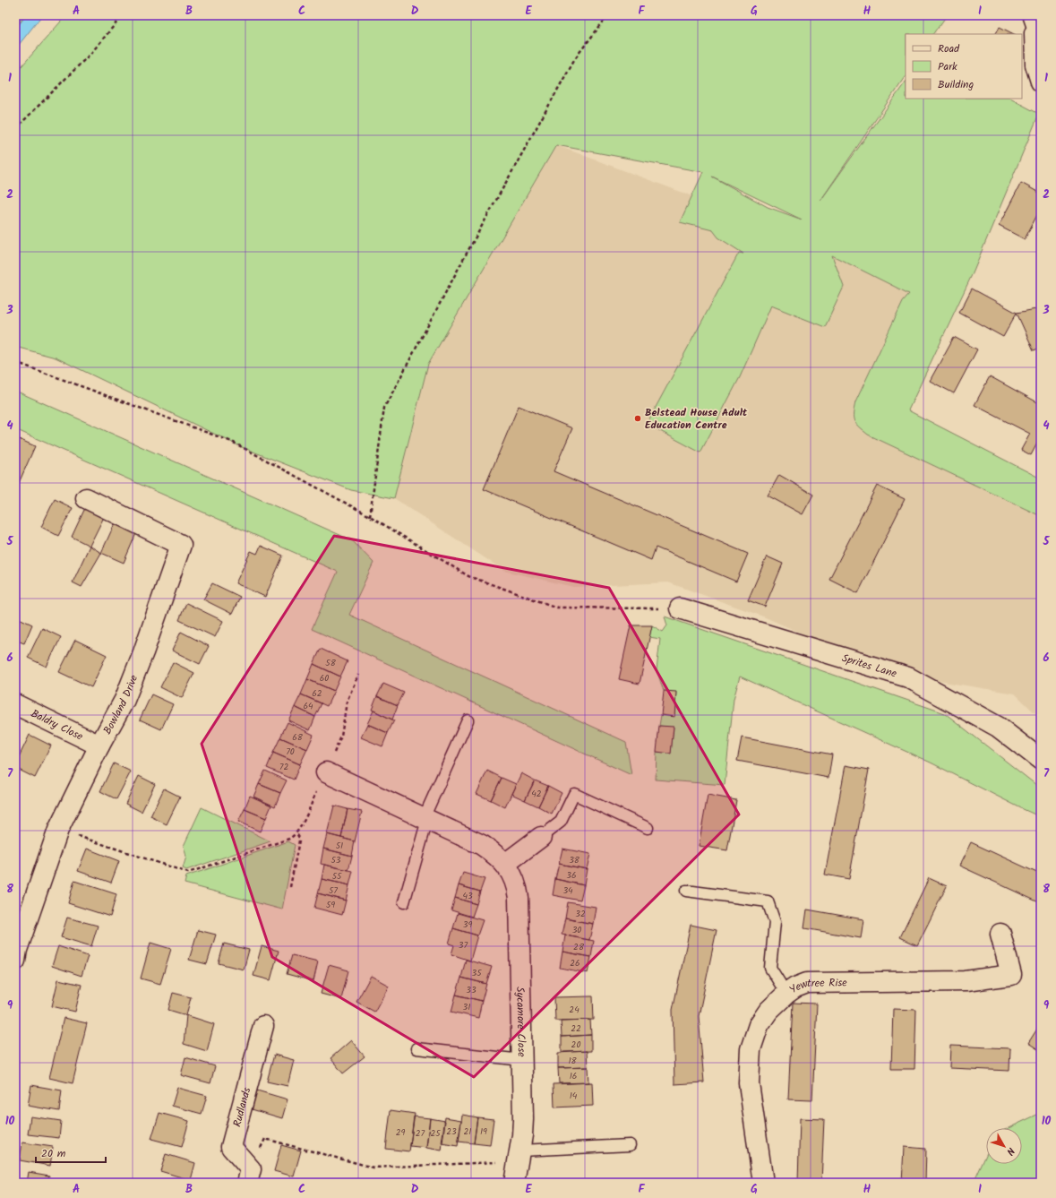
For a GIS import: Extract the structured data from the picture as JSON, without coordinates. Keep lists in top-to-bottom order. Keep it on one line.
{"streets":{"street":["Sprites Lane","Bowland Drive","Baldry Close","Yewtree Rise","Sycamore Close","Rudlands"]},"crossings":[["Bowland Drive","Baldry Close"]],"places":["Belstead House Adult Education Centre"],"house_numbers":["58","60","62","64","68","70","72","42","51","53","38","36","55","57","34","43","59","32","39","30","37","28","26","35","33","31","24","22","20","18","16","14","23","21","19","29","27","25"],"legend":["Road","Park","Building"],"scale_bar":"20 m","north":"bottom right","grid":{"columns":["A","B","C","D","E","F","G","H","I"],"rows":["1","2","3","4","5","6","7","8","9","10"]}}
